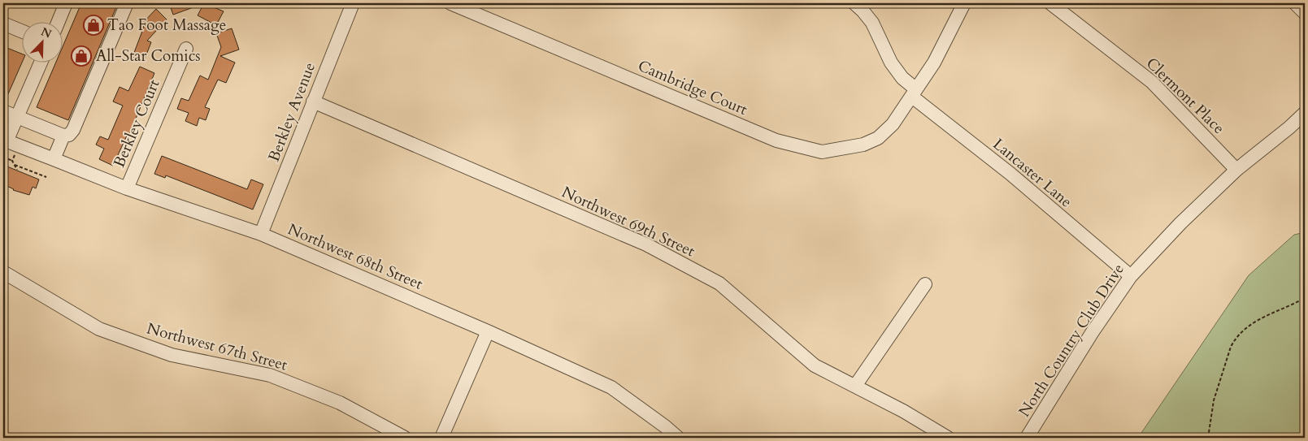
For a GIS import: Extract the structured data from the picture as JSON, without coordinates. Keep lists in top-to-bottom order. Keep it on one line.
{"streets":{"street":["Cambridge Court","Clermont Place","Berkley Avenue","Berkley Court","Lancaster Lane","Northwest 69th Street","Northwest 68th Street","North Country Club Drive","Northwest 67th Street"]},"crossings":[["Cambridge Court","Lancaster Lane"],["Clermont Place","North Country Club Drive"],["Berkley Avenue","Northwest 69th Street"],["Berkley Avenue","Northwest 68th Street"],["Berkley Court","Northwest 68th Street"],["Lancaster Lane","North Country Club Drive"]],"places":{"shop":["Tao Foot Massage","All-Star Comics"]},"north":"top right"}
